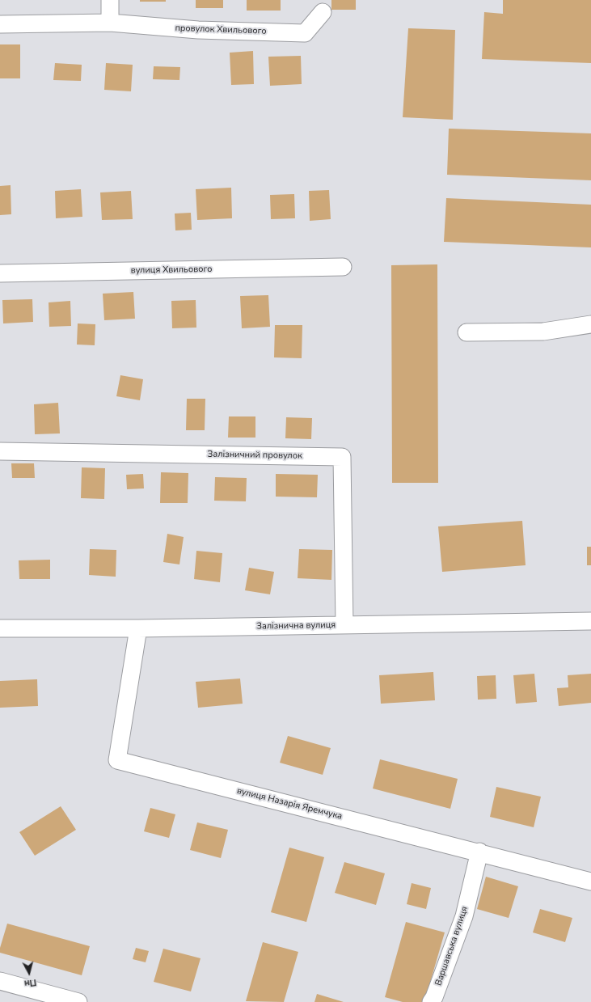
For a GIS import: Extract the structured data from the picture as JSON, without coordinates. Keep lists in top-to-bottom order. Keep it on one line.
{"streets":{"street":["провулок Хвильового","вулиця Хвильового","Залізничний провулок","Залізнична вулиця","вулиця Назарія Яремчука","Варшавська вулиця"]},"crossings":[["Залізничний провулок","Залізнична вулиця"],["Залізнична вулиця","вулиця Назарія Яремчука"],["вулиця Назарія Яремчука","Варшавська вулиця"]],"north":"bottom"}
